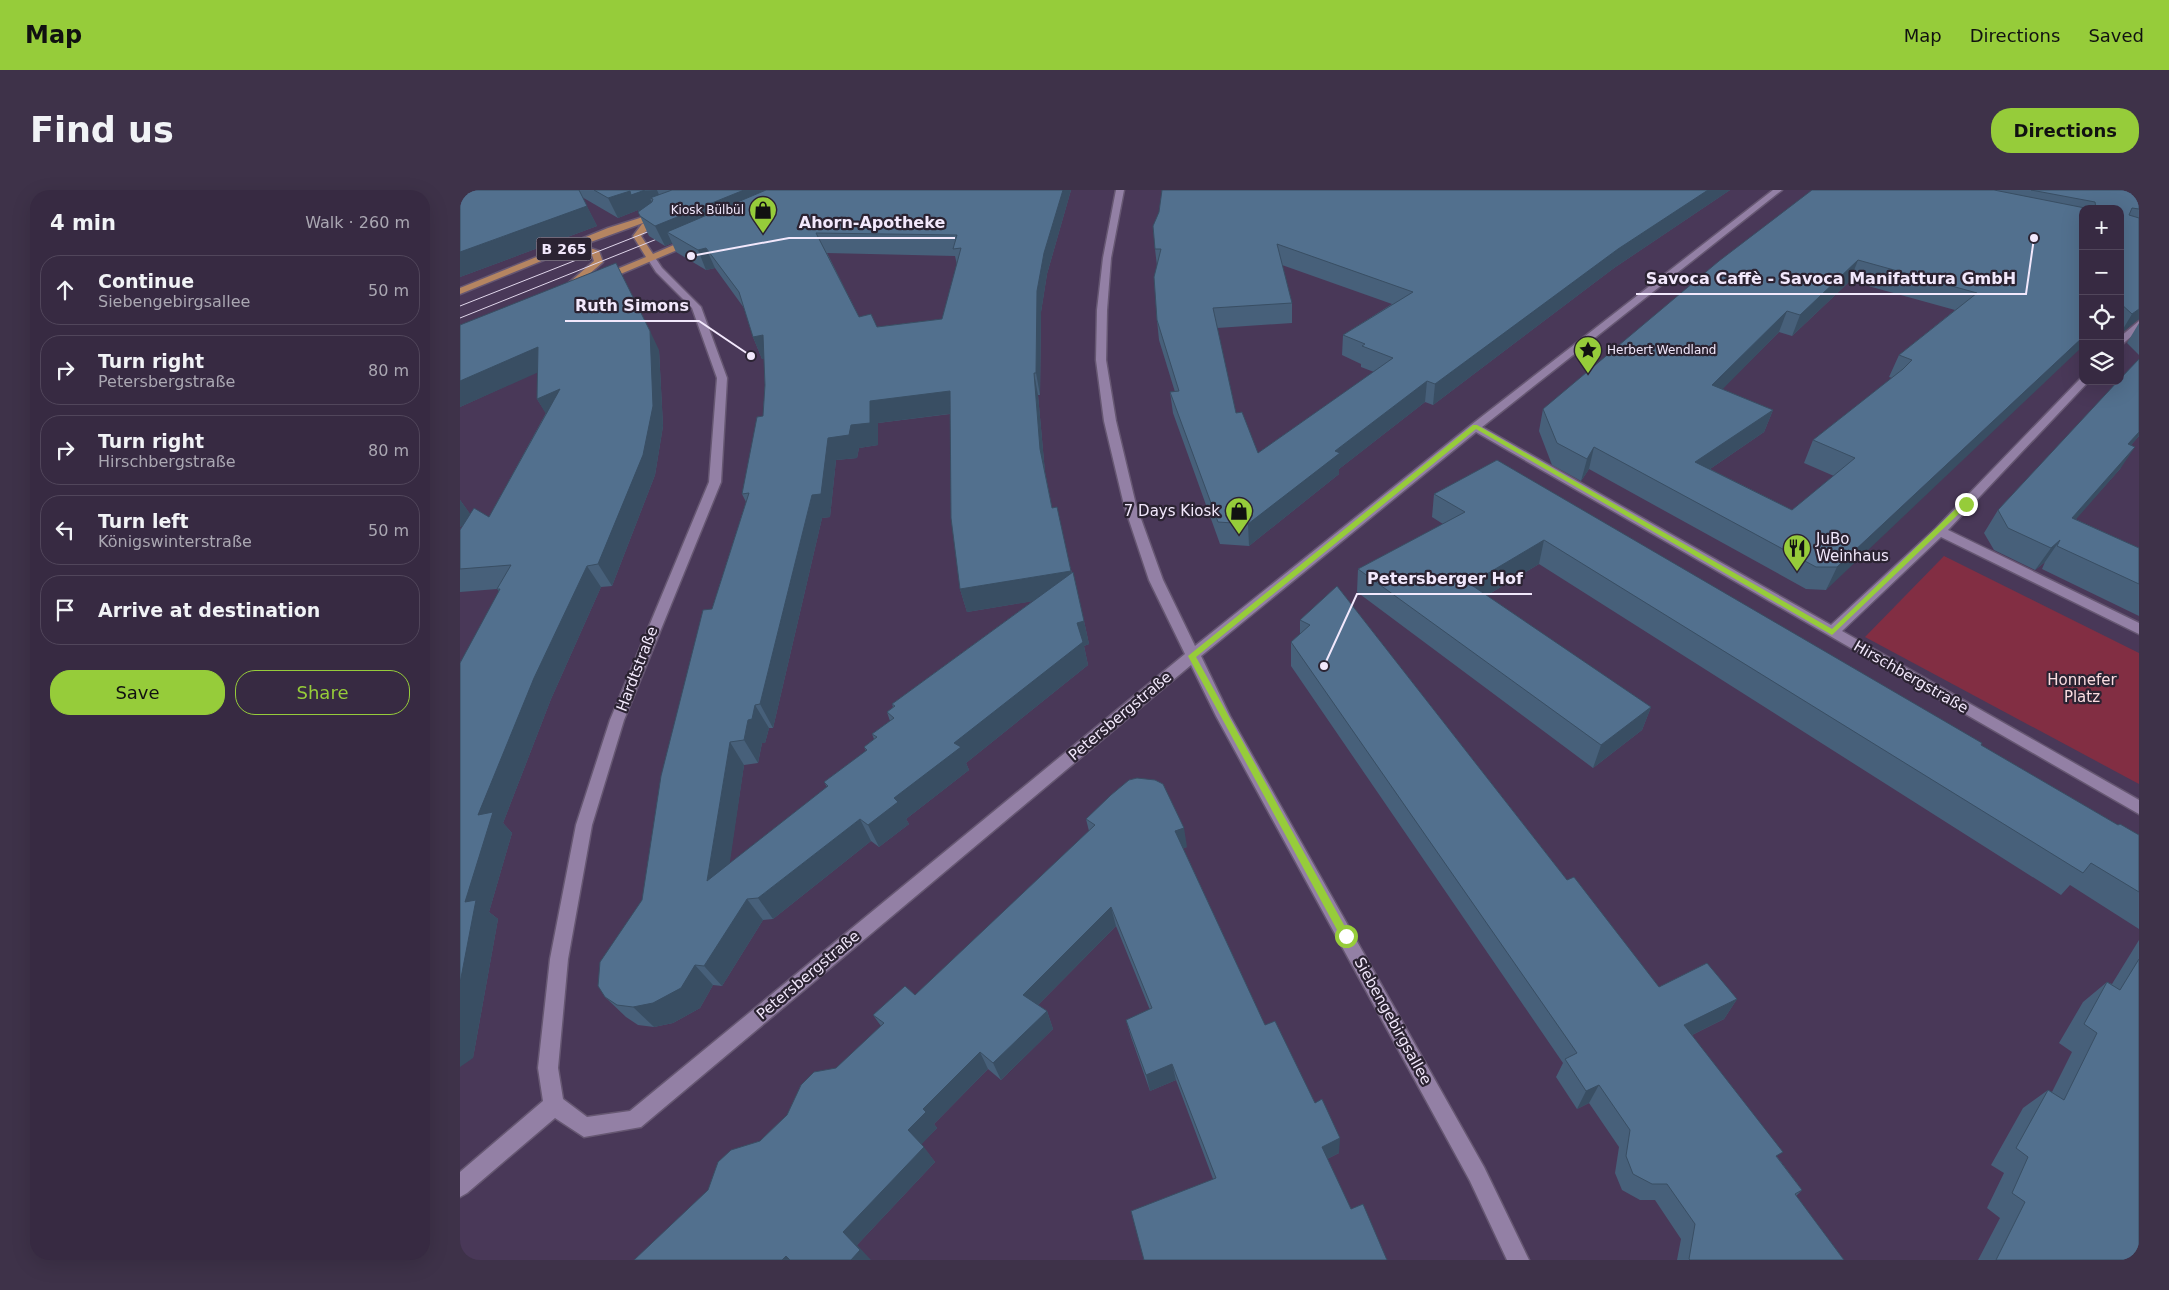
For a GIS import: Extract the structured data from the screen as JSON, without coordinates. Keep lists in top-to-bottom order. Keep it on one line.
{"streets":{"main road":["B 265"],"street":["Hardtstraße","Hirschbergstraße","Petersbergstraße","Siebengebirgsallee"]},"crossings":[["B 265","Hardtstraße"],["Hardtstraße","Petersbergstraße"],["Hirschbergstraße","Petersbergstraße"],["Petersbergstraße","Siebengebirgsallee"]],"parks":["Honnefer Platz"],"places":{"shop":["Kiosk Bülbül","7 Days Kiosk"],"other":["Savoca Caffè - Savoca Manifattura GmbH","Ahorn-Apotheke","Ruth Simons","Petersberger Hof"],"place":["Herbert Wendland"],"restaurant":["JuBo Weinhaus"]},"page":{"header":"Map","nav":["Map","Directions","Saved"],"buttons":["Directions",["Save","Share"]],"title":"Find us","heading":["4 min","Walk · 260 m"],"map_buttons":["+","−"],"list":[["Continue","Siebengebirgsallee","50 m"],["Turn right","Petersbergstraße","80 m"],["Turn right","Hirschbergstraße","80 m"],["Turn left","Königswinterstraße","50 m"],"Arrive at destination"]}}
